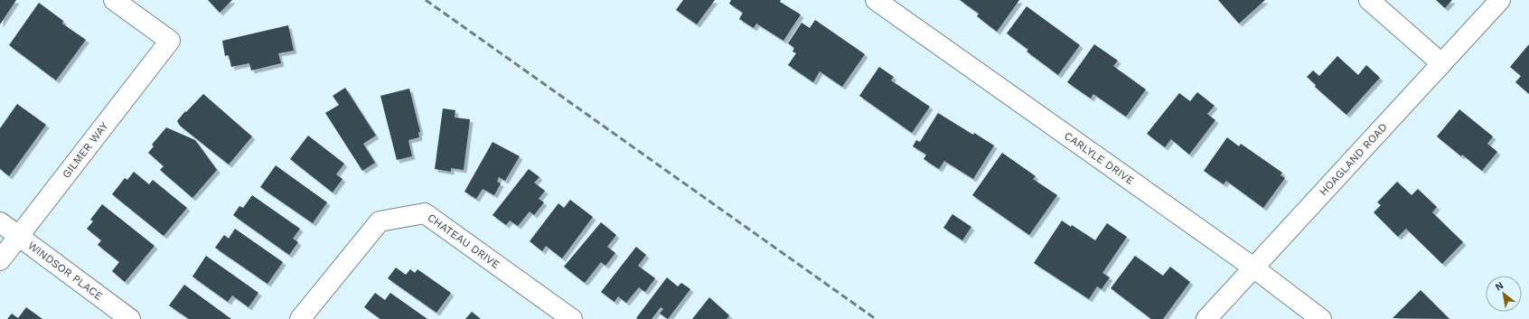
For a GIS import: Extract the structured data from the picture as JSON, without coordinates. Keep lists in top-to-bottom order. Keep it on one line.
{"streets":{"street":["GILMER WAY","CARLYLE DRIVE","HOAGLAND ROAD","CHATEAU DRIVE","WINDSOR PLACE"]},"crossings":[["GILMER WAY","WINDSOR PLACE"],["CARLYLE DRIVE","HOAGLAND ROAD"]],"north":"top left"}
